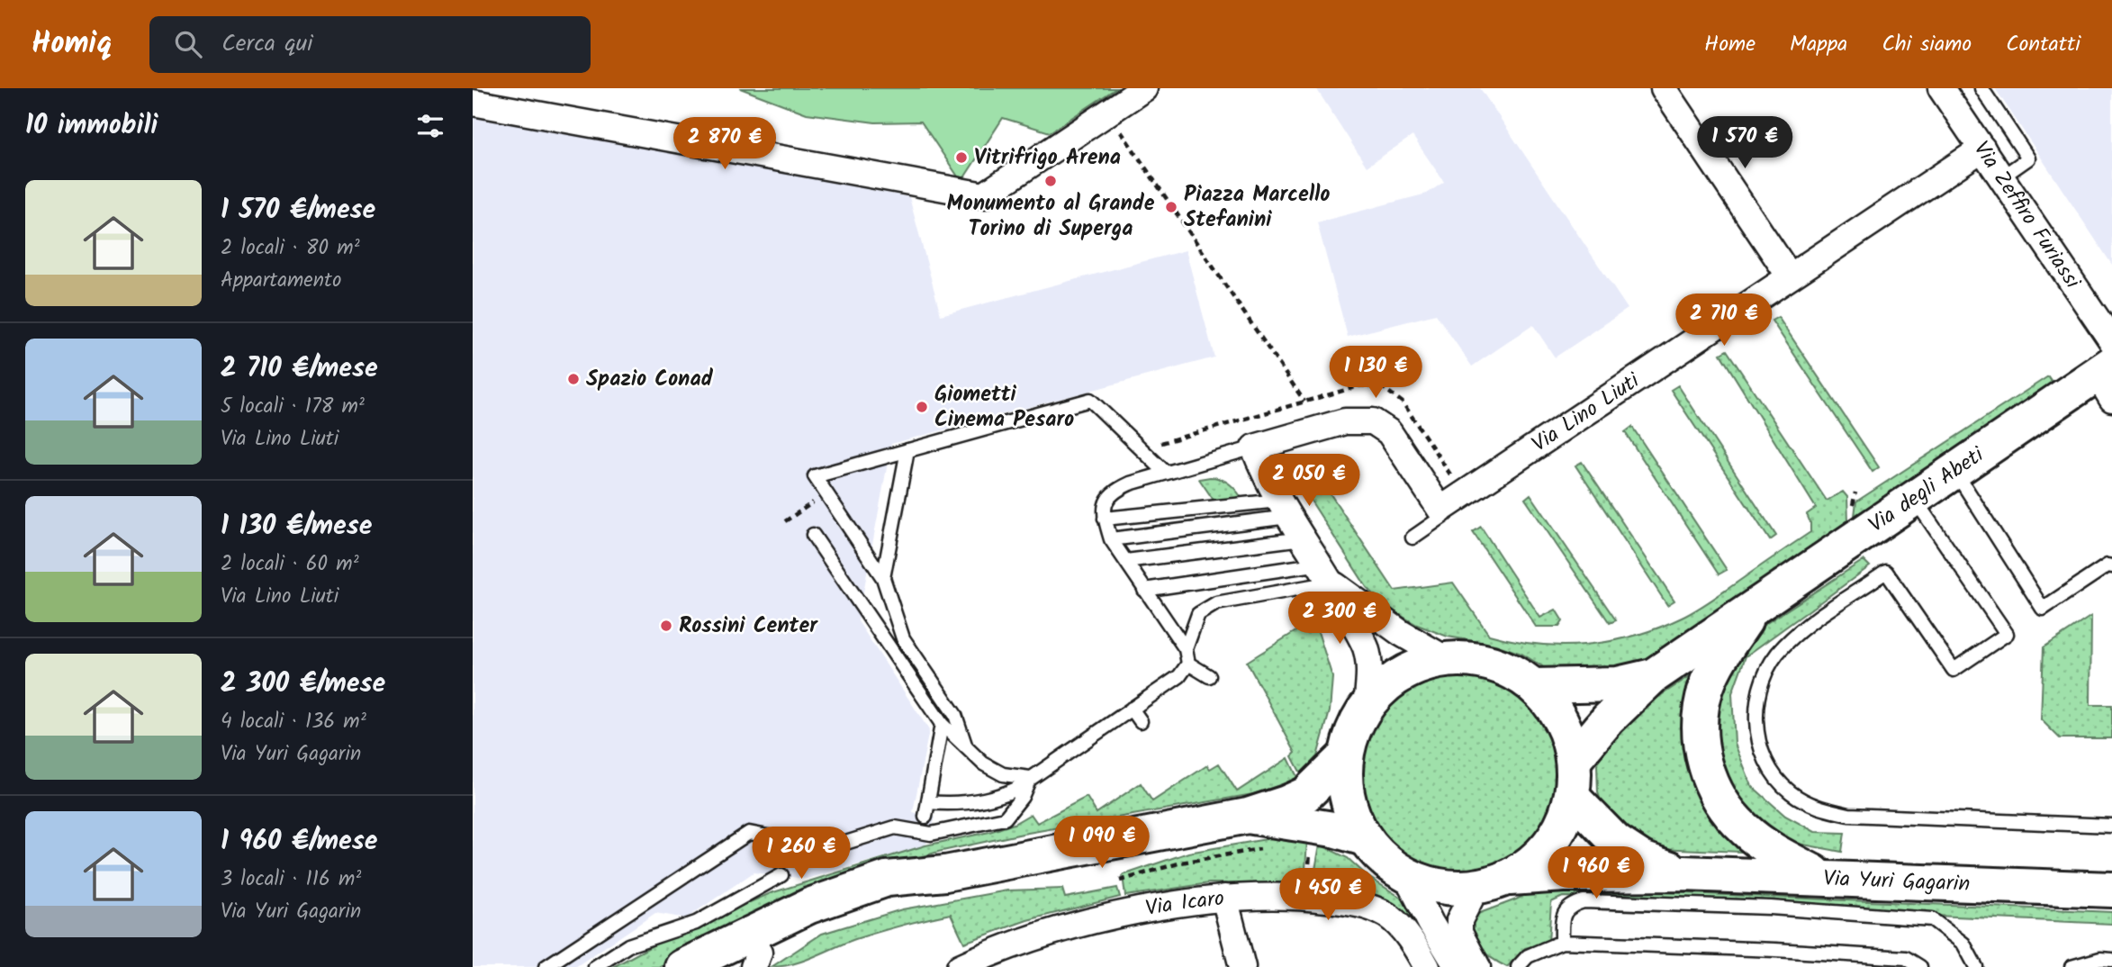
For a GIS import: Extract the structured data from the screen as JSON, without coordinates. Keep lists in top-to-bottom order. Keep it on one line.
{"streets":{"main road":["Via degli Abeti","Via Yuri Gagarin"],"street":["Via Zeffiro Furiassi","Via Lino Liuti","Via Icaro"]},"crossings":[["Via Zeffiro Furiassi","Via Lino Liuti"],["Via degli Abeti","Via Yuri Gagarin"]],"places":["Vitrifrigo Arena","Monumento al Grande Torino di Superga","Piazza Marcello Stefanini","Spazio Conad","Giometti Cinema Pesaro","Rossini Center"],"page":{"header":"Homiq","search":"Cerca qui","nav":["Home","Mappa","Chi siamo","Contatti"],"heading":"10 immobili","price":["1 570 €","2 870 €","2 710 €","1 130 €","2 050 €","2 300 €","1 090 €","1 260 €","1 960 €","1 450 €"],"list":[{"name":"1 570 €/mese","note":"2 locali · 80 m² · Appartamento"},{"name":"2 710 €/mese","note":"5 locali · 178 m² · Via Lino Liuti"},{"name":"1 130 €/mese","note":"2 locali · 60 m² · Via Lino Liuti"},{"name":"2 300 €/mese","note":"4 locali · 136 m² · Via Yuri Gagarin"},{"name":"1 960 €/mese","note":"3 locali · 116 m² · Via Yuri Gagarin"}]}}
